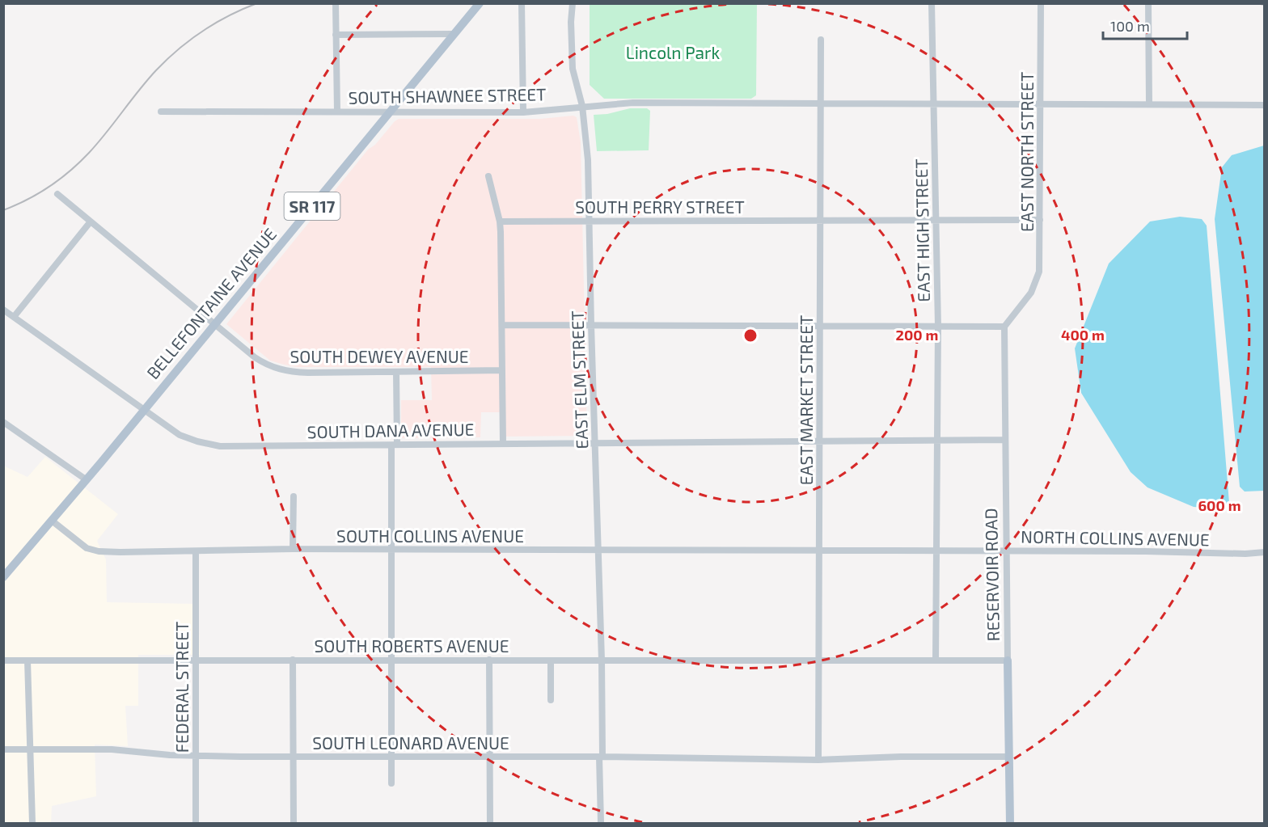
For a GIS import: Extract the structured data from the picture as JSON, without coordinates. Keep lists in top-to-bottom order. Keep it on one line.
{"streets":{"main road":["SR 117","BELLEFONTAINE AVENUE","RESERVOIR ROAD"],"street":["SOUTH SHAWNEE STREET","EAST NORTH STREET","SOUTH PERRY STREET","EAST HIGH STREET","SOUTH DEWEY AVENUE","EAST ELM STREET","EAST MARKET STREET","SOUTH DANA AVENUE","SOUTH COLLINS AVENUE","NORTH COLLINS AVENUE","SOUTH ROBERTS AVENUE","FEDERAL STREET","SOUTH LEONARD AVENUE"]},"crossings":[["SOUTH SHAWNEE STREET","EAST NORTH STREET"],["SOUTH SHAWNEE STREET","EAST HIGH STREET"],["SOUTH SHAWNEE STREET","BELLEFONTAINE AVENUE"],["SOUTH SHAWNEE STREET","EAST ELM STREET"],["SOUTH SHAWNEE STREET","EAST MARKET STREET"],["EAST NORTH STREET","SOUTH PERRY STREET"],["EAST NORTH STREET","RESERVOIR ROAD"],["SOUTH PERRY STREET","EAST HIGH STREET"],["SOUTH PERRY STREET","EAST ELM STREET"],["SOUTH PERRY STREET","EAST MARKET STREET"],["EAST HIGH STREET","SOUTH DANA AVENUE"],["EAST HIGH STREET","NORTH COLLINS AVENUE"],["EAST HIGH STREET","SOUTH ROBERTS AVENUE"],["BELLEFONTAINE AVENUE","SOUTH DEWEY AVENUE"],["BELLEFONTAINE AVENUE","SOUTH DANA AVENUE"],["BELLEFONTAINE AVENUE","SOUTH COLLINS AVENUE"],["EAST ELM STREET","SOUTH DANA AVENUE"],["EAST ELM STREET","SOUTH COLLINS AVENUE"],["EAST ELM STREET","SOUTH ROBERTS AVENUE"],["EAST ELM STREET","SOUTH LEONARD AVENUE"],["EAST MARKET STREET","SOUTH DANA AVENUE"],["EAST MARKET STREET","SOUTH COLLINS AVENUE"],["EAST MARKET STREET","NORTH COLLINS AVENUE"],["EAST MARKET STREET","SOUTH ROBERTS AVENUE"],["EAST MARKET STREET","SOUTH LEONARD AVENUE"],["SOUTH DANA AVENUE","RESERVOIR ROAD"],["SOUTH COLLINS AVENUE","NORTH COLLINS AVENUE"],["SOUTH COLLINS AVENUE","FEDERAL STREET"],["NORTH COLLINS AVENUE","RESERVOIR ROAD"],["RESERVOIR ROAD","SOUTH ROBERTS AVENUE"],["RESERVOIR ROAD","SOUTH LEONARD AVENUE"],["SOUTH ROBERTS AVENUE","FEDERAL STREET"],["FEDERAL STREET","SOUTH LEONARD AVENUE"]],"parks":["Lincoln Park"],"scale_bar":"100 m","rings":["200 m","400 m","600 m"]}
